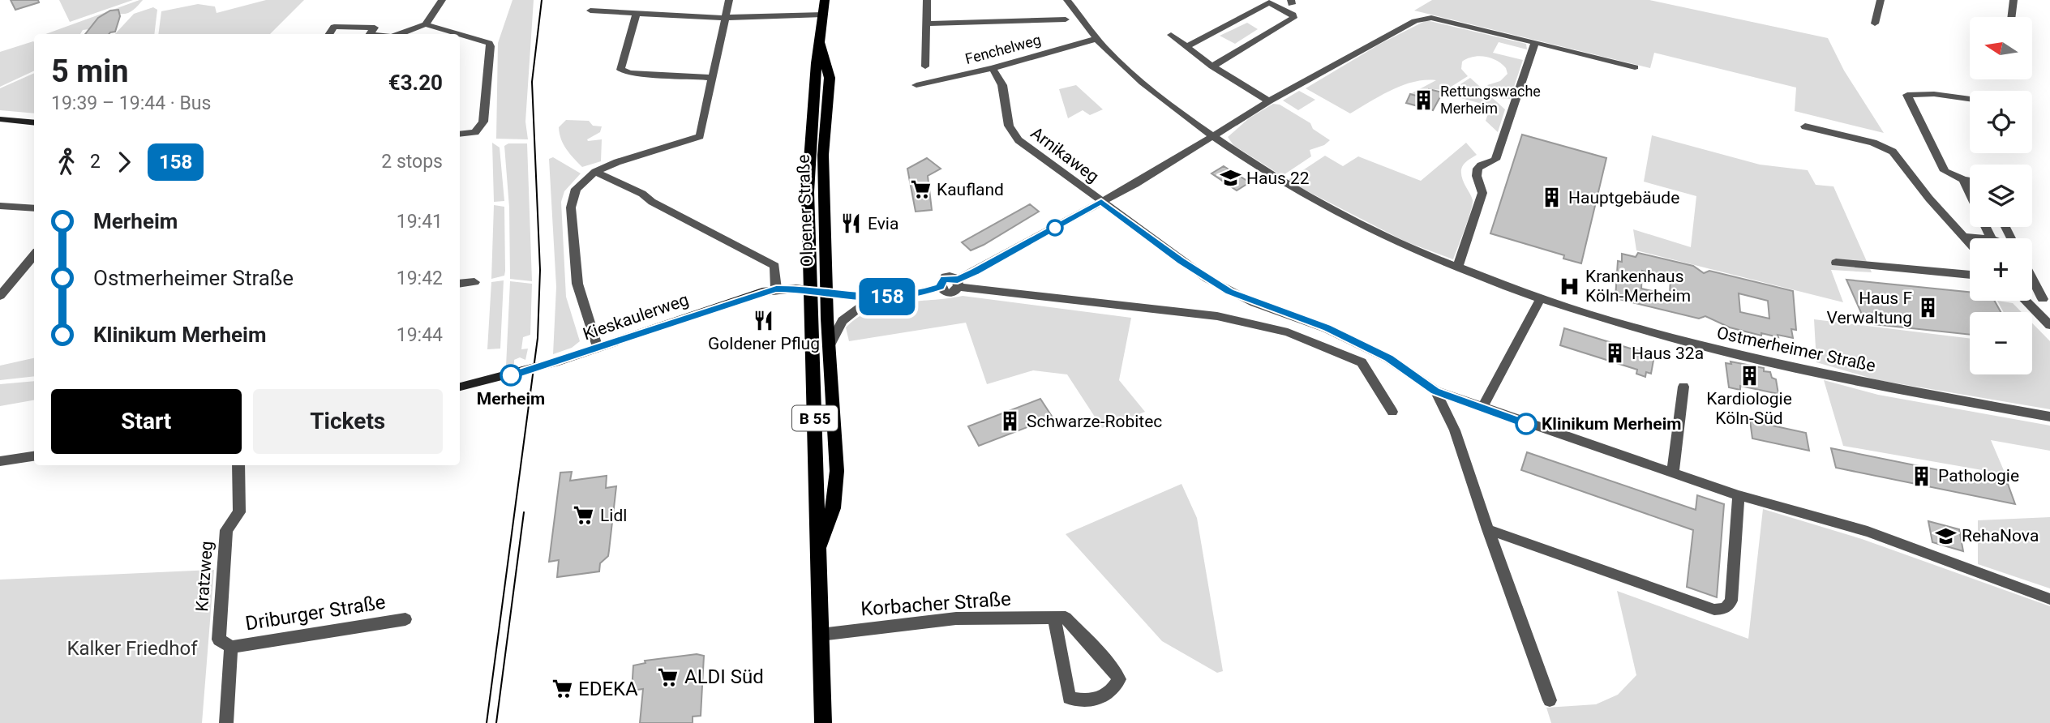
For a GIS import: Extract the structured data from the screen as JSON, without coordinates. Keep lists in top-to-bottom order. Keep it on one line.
{"streets":{"main road":["Olpener Straße","B 55"],"street":["Fenchelweg","Arnikaweg","Kieskaulerweg","Ostmerheimer Straße","Kratzweg","Korbacher Straße","Driburger Straße"]},"crossings":[["Fenchelweg","Arnikaweg"],["Fenchelweg","Ostmerheimer Straße"],["Olpener Straße","Kieskaulerweg"],["Olpener Straße","Korbacher Straße"],["Kratzweg","Driburger Straße"]],"parks":["Kalker Friedhof"],"places":{"building":["Rettungswache Merheim","Hauptgebäude","Haus F Verwaltung","Haus 32a","Kardiologie Köln-Süd","Schwarze-Robitec","Pathologie"],"school or university":["Haus 22","RehaNova"],"supermarket":["Kaufland","Lidl","ALDI Süd","EDEKA"],"restaurant":["Evia","Goldener Pflug"],"hospital":["Krankenhaus Köln-Merheim"],"other":["Merheim","Klinikum Merheim"]},"lines":["bus line 158"],"north":"left","page":{"on_map":"158","map_buttons":["+","−"],"heading":["5 min","19:39 – 19:44 · Bus","€3.20"],"legs":["2","158","2 stops"],"list":[{"name":"Merheim","value":"19:41"},{"name":"Ostmerheimer Straße","value":"19:42"},{"name":"Klinikum Merheim","value":"19:44"}],"buttons":["Start","Tickets"]}}
